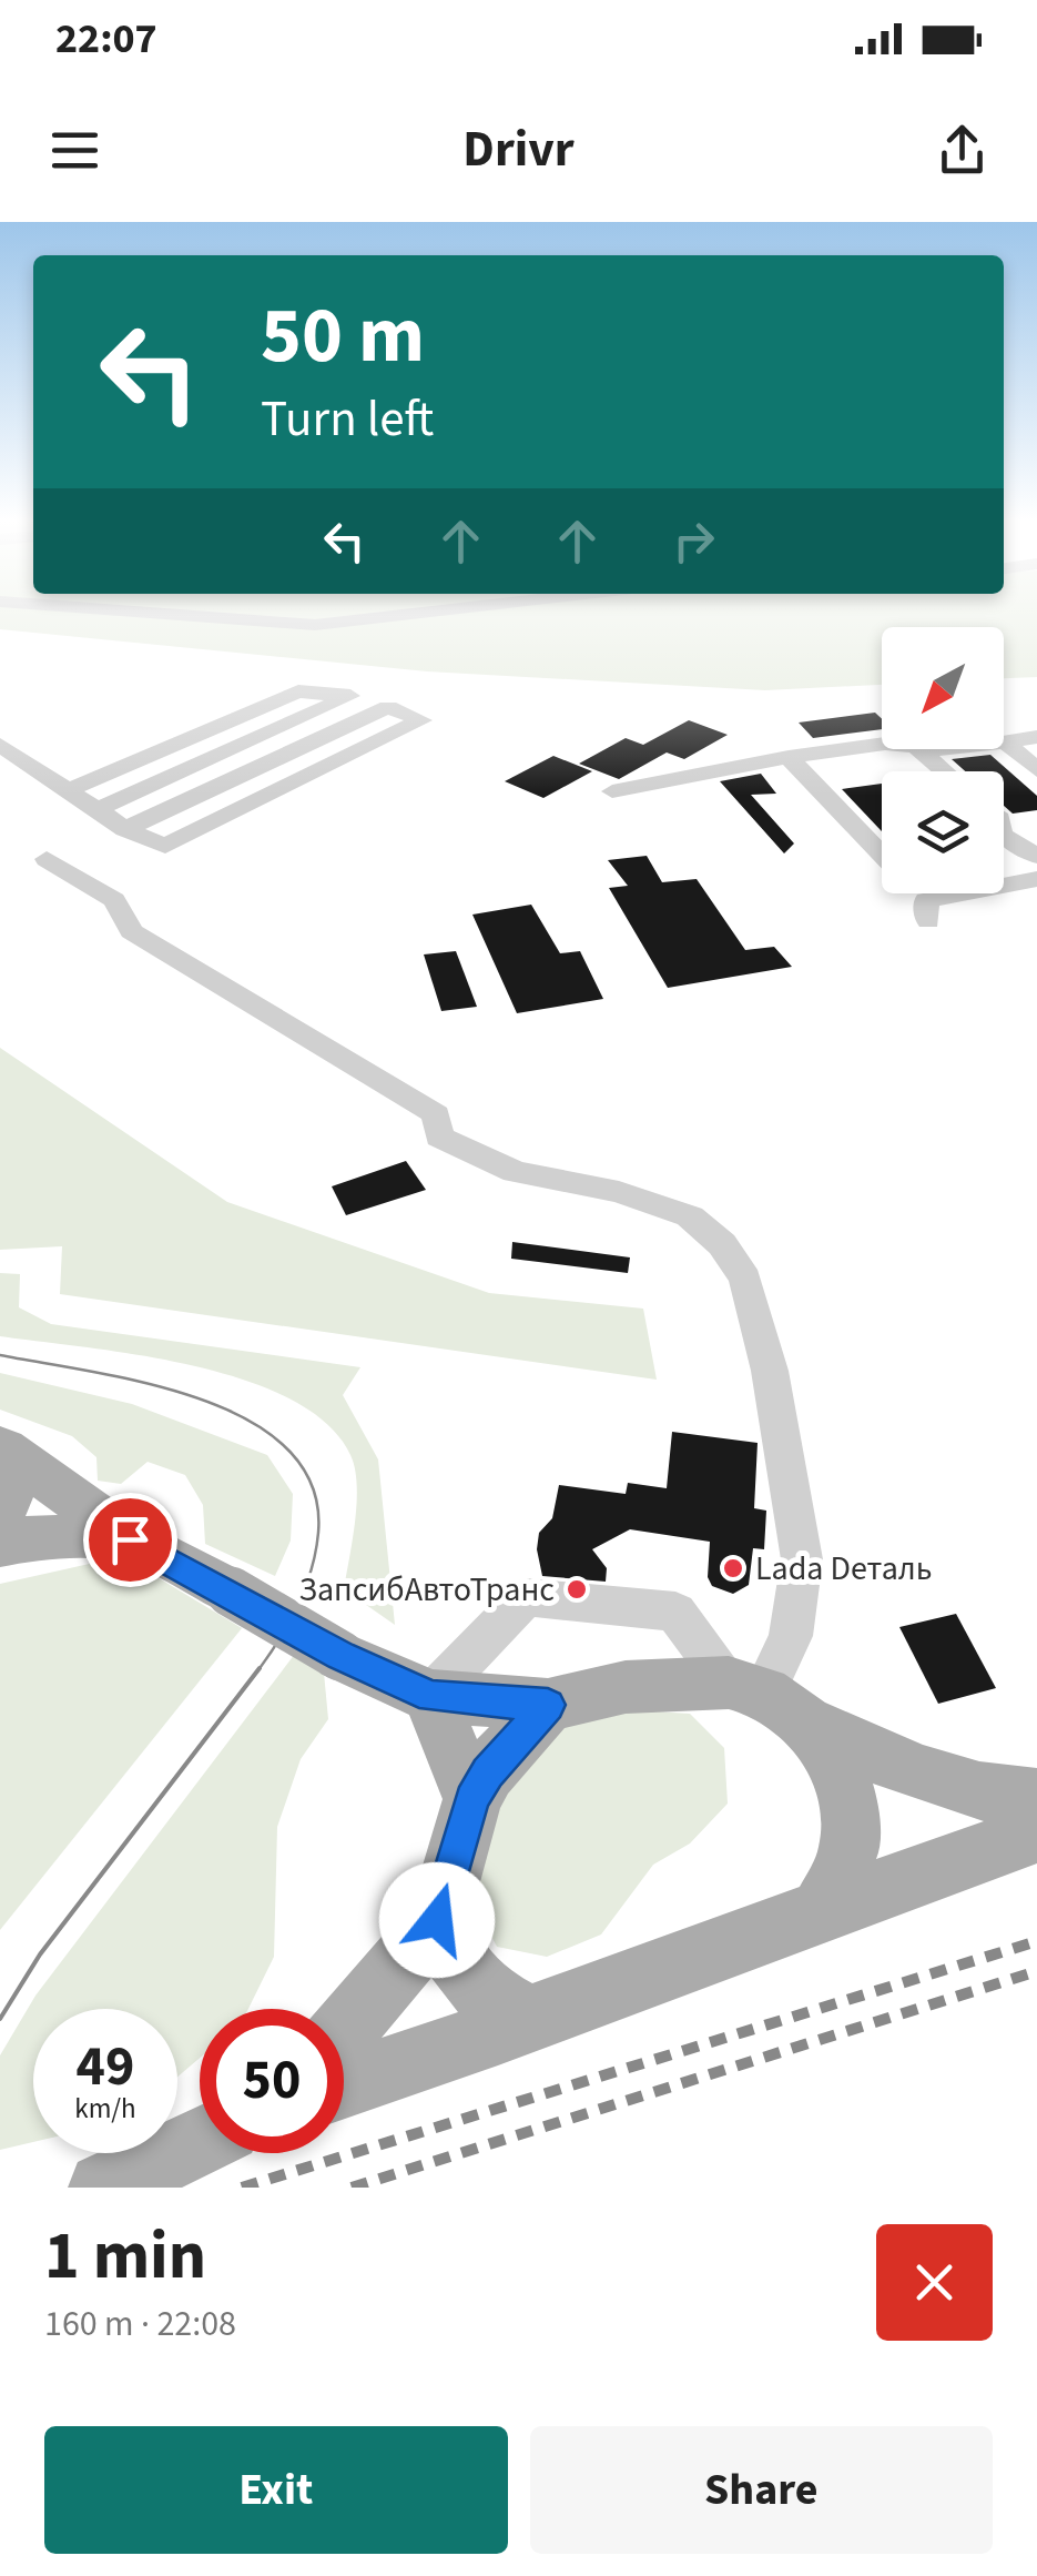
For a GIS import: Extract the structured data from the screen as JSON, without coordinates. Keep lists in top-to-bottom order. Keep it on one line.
{"places":["Lada Dеталь","ЗапсибАвтоТранс"],"north":"bottom left","page":{"status":"22:07","header":"Drivr","turn":["50 m","Turn left"],"speed":"49 km/h","limit":"50","heading":["1 min","160 m · 22:08"],"buttons":["Exit","Share"]}}
